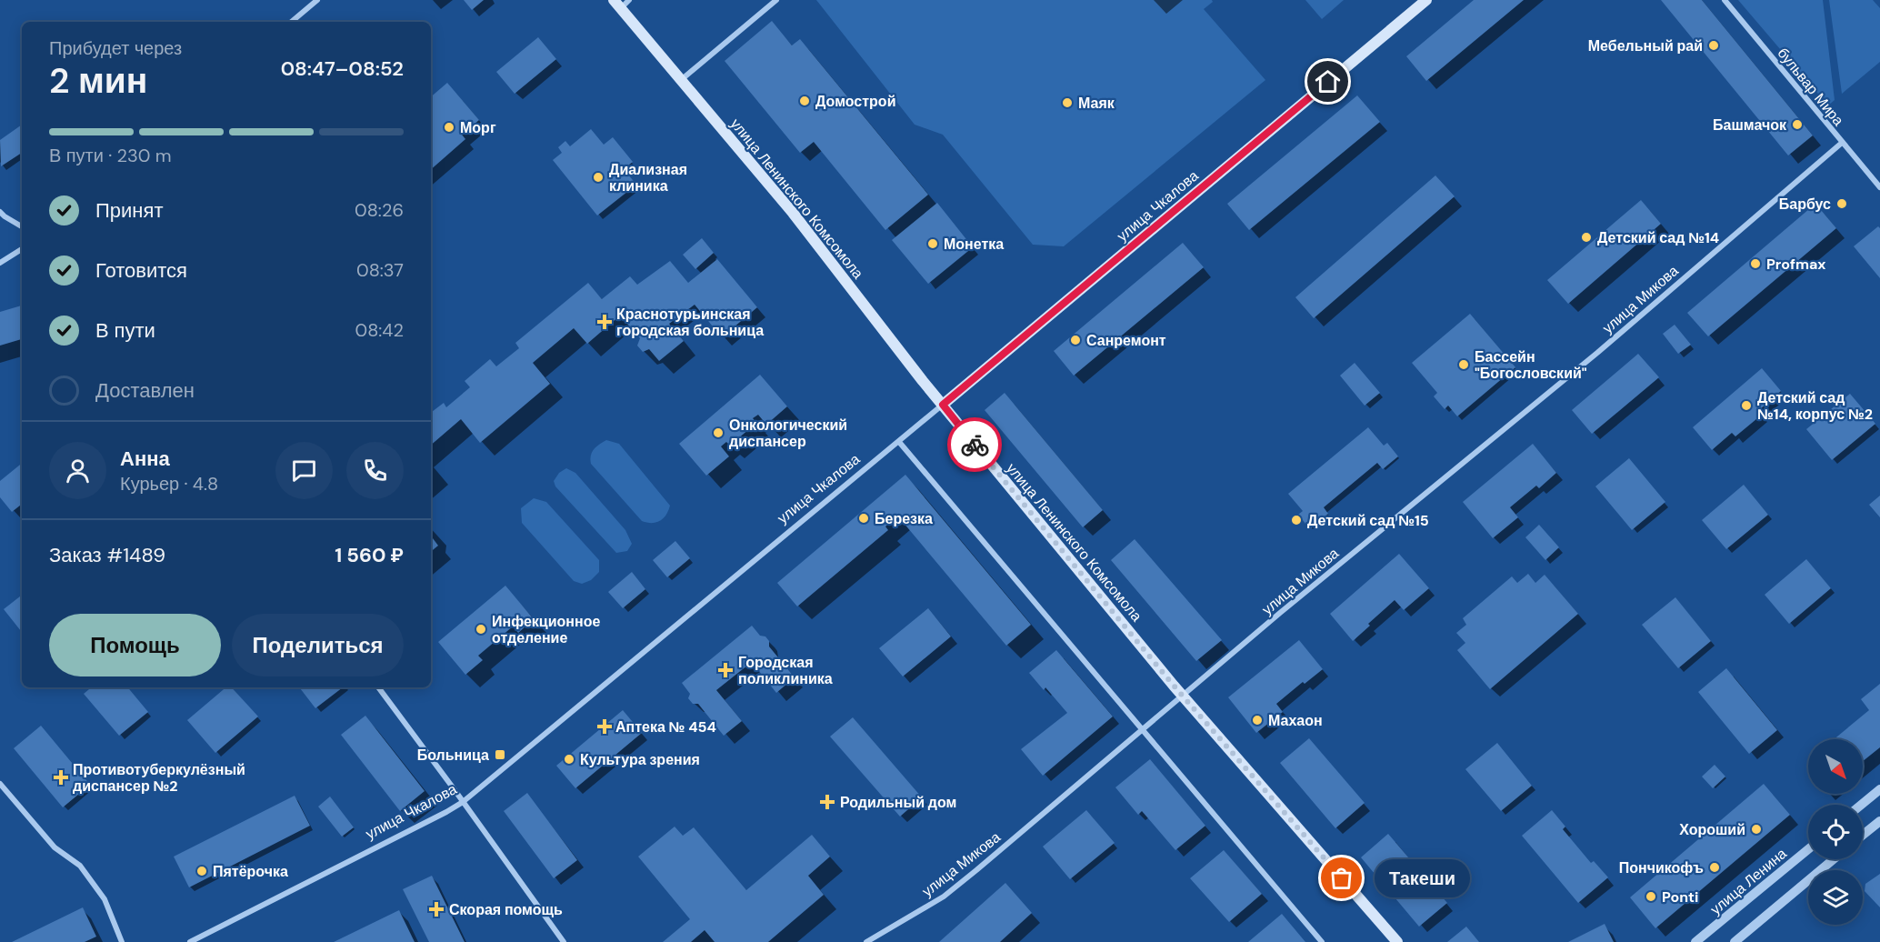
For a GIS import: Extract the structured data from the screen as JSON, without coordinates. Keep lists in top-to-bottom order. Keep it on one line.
{"streets":{"main road":["улица Ленинского Комсомола","улица Чкалова"],"street":["бульвар Мира","улица Микова","улица Ленина"]},"crossings":[["бульвар Мира","улица Микова"],["улица Ленинского Комсомола","улица Чкалова"],["улица Ленинского Комсомола","улица Микова"]],"places":{"other":["Мебельный рай","Домострой","Маяк","Башмачок","Морг","Диализная клиника","Барбус","Детский сад №14","Монетка","Profmax","Санремонт","Бассейн \"Богословский\"","Детский сад №14, корпус №2","Онкологический диспансер","Березка","Детский сад №15","Инфекционное отделение","Махаон","Культура зрения","Хороший","Пончикофъ","Пятёрочка","Такеши","Ponti"],"health":["Краснотурьинская городская больница","Городская поликлиника","Аптека № 454","Противотуберкулёзный диспансер №2","Родильный дом","Скорая помощь"],"transit":["Больница"]},"north":"bottom right","page":{"heading":["2 мин","Прибудет через","08:47–08:52"],"panel":["Анна","Курьер · 4.8","Заказ #1489","1 560 ₽"],"bar":"В пути · 230 m","list":[["Принят","08:26"],["Готовится","08:37"],["В пути","08:42"],"Доставлен"],"buttons":["Помощь","Поделиться"],"bubble":"Такеши"}}
